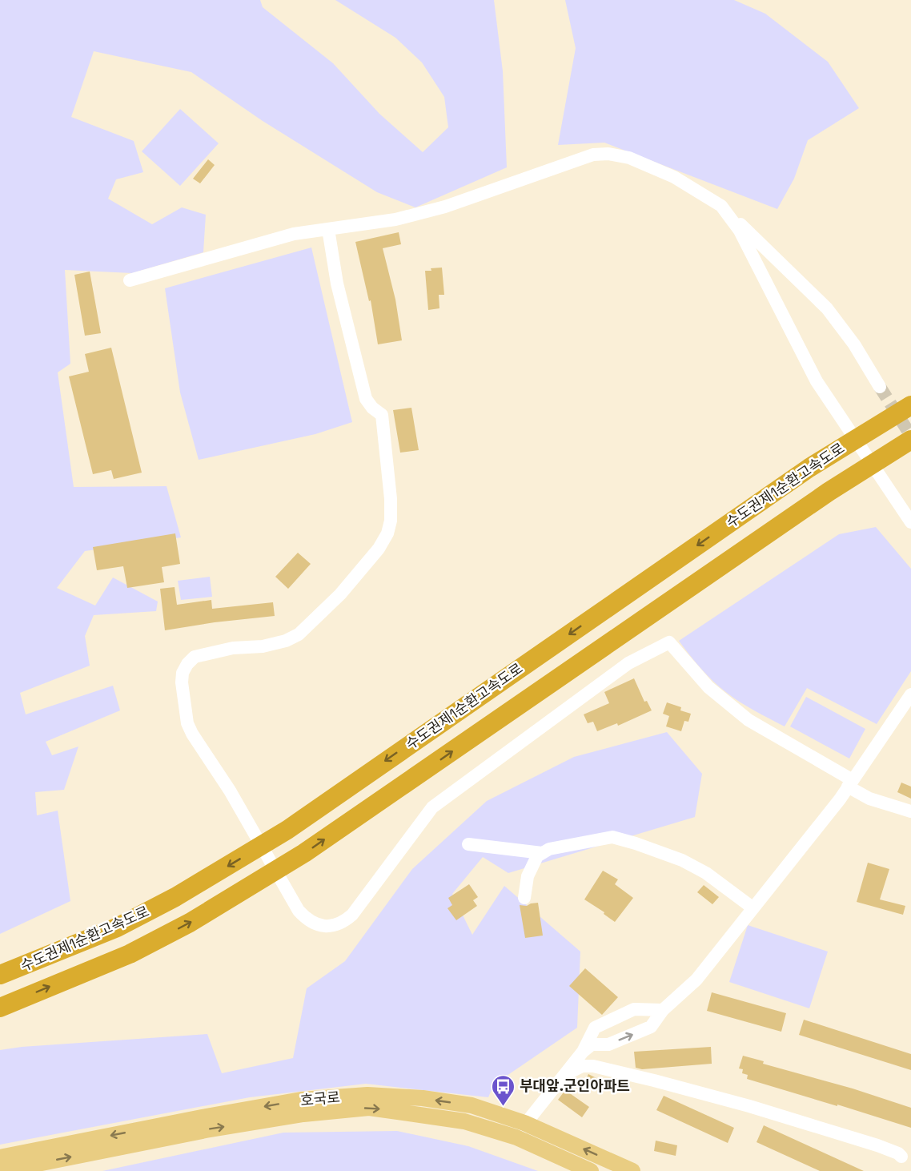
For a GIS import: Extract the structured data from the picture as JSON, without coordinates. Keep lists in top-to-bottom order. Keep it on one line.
{"streets":{"highway":["수도권제1순환고속도로"],"main road":["호국로"]},"places":{"bus stop":["부대앞.군인아파트"]}}
